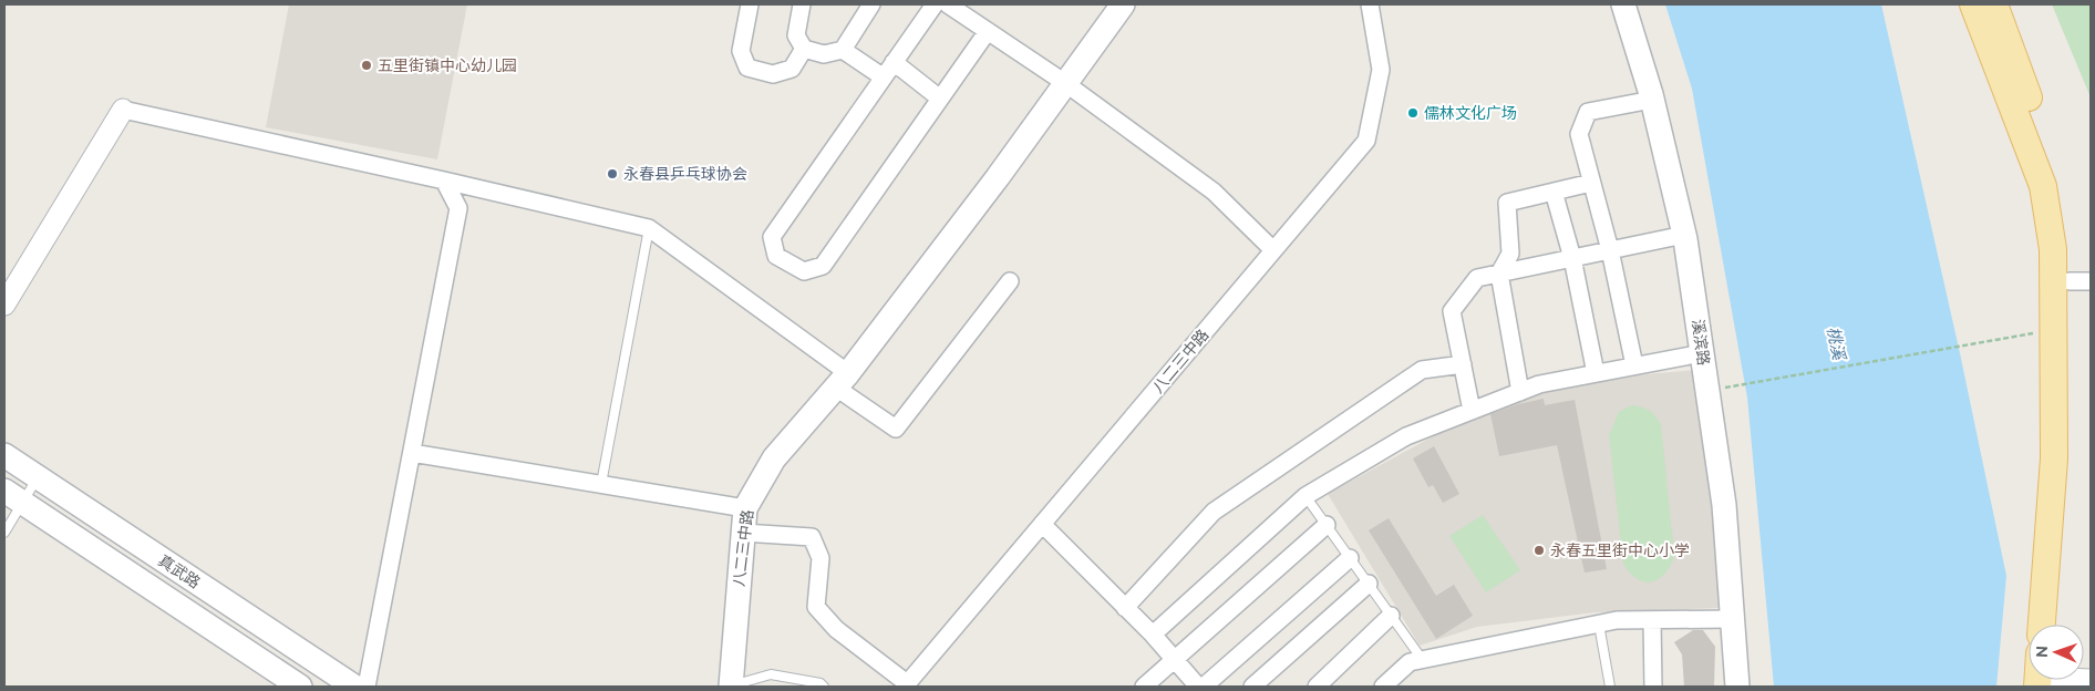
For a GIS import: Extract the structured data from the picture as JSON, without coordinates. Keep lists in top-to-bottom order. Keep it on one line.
{"streets":{"main road":["溪滨路","八二三中路","真武路"]},"water":["桃溪"],"places":["五里街镇中心幼儿园","儒林文化广场","永春县乒乓球协会","永春五里街中心小学"],"north":"left"}
